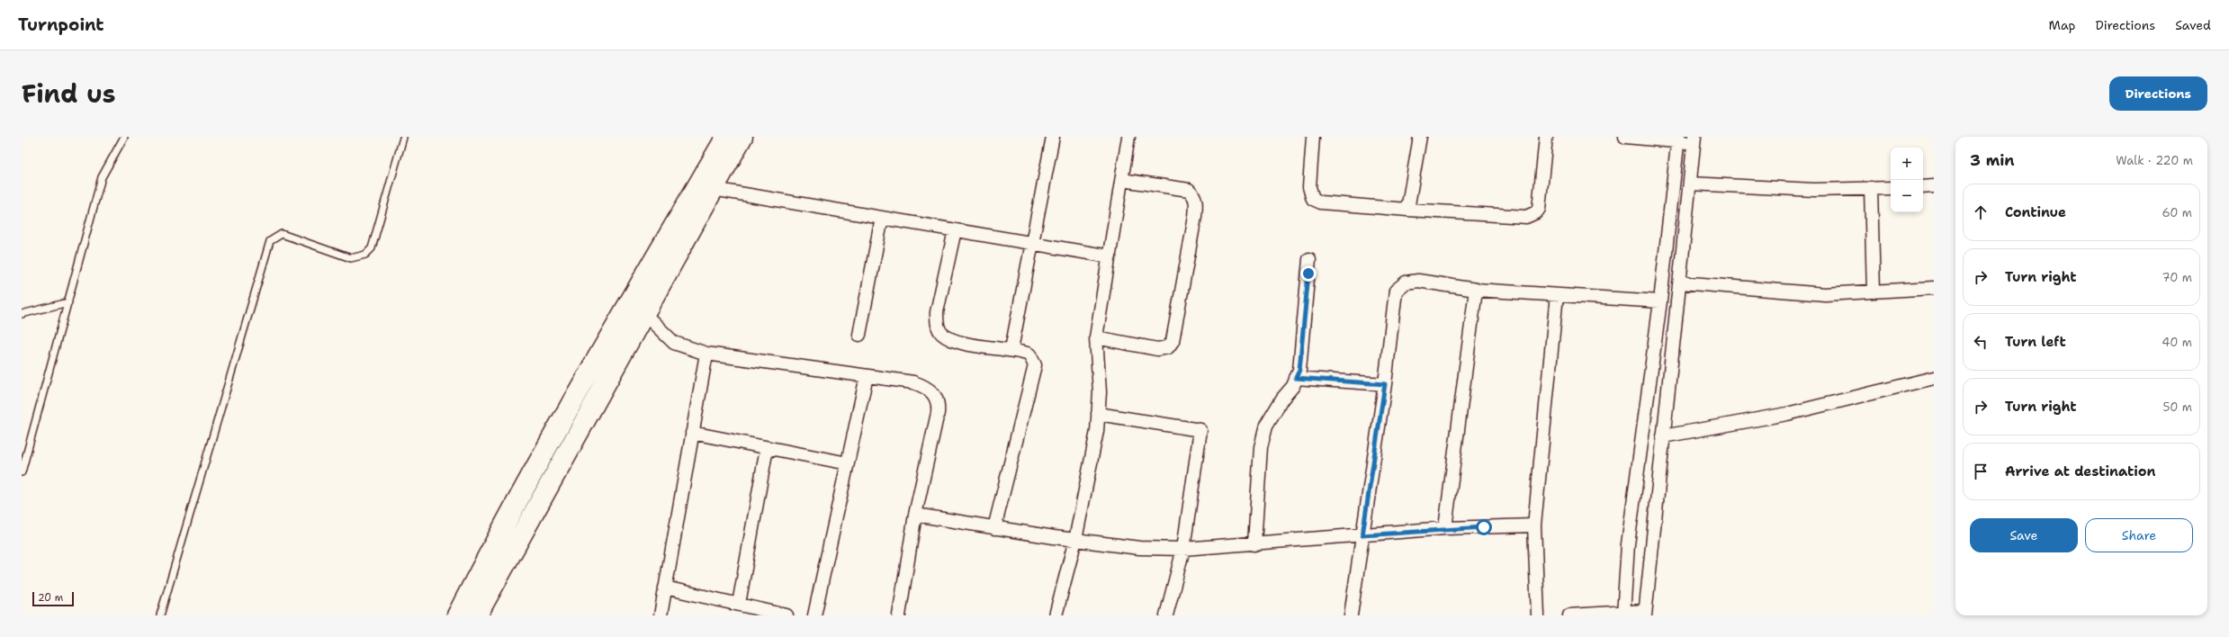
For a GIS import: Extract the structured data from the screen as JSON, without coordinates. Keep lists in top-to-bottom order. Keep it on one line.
{"scale_bar":"20 m","page":{"header":"Turnpoint","nav":["Map","Directions","Saved"],"title":"Find us","buttons":["Directions",["Save","Share"]],"heading":["3 min","Walk · 220 m"],"map_buttons":["+","−"],"list":[["Continue","60 m"],["Turn right","70 m"],["Turn left","40 m"],["Turn right","50 m"],"Arrive at destination"],"scale":"20 m"}}
